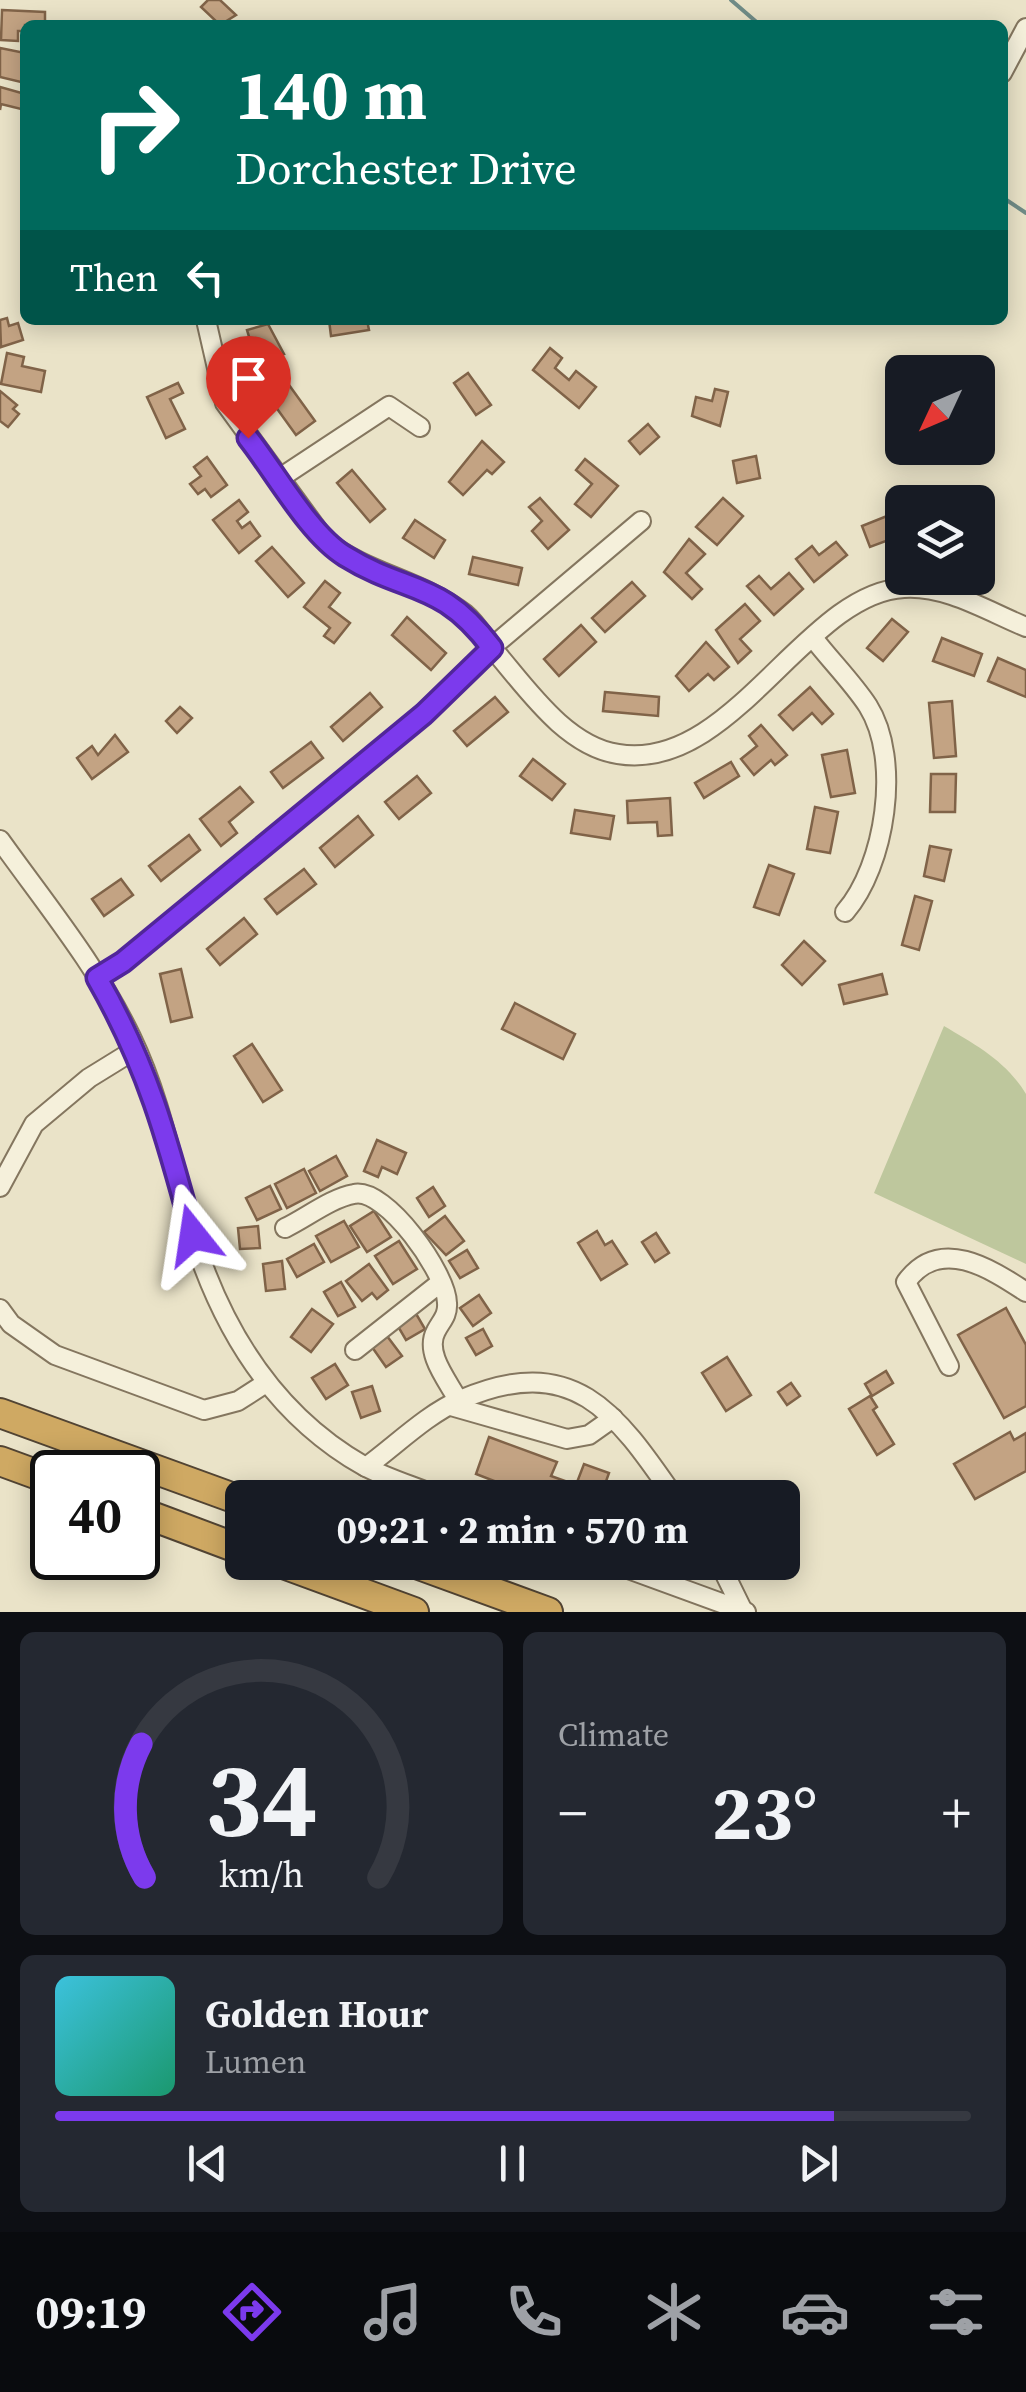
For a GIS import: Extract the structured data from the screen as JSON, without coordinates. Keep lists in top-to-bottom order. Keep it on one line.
{"north":"bottom left","page":{"turn":["140 m","Dorchester Drive"],"then":"Then","limit":"40","trip":"09:21 · 2 min · 570 m","tile":"Climate","heat":["−","23°","+"],"song":["Golden Hour","Lumen"],"tabs":"09:19","gauge":["34","km/h"]}}
